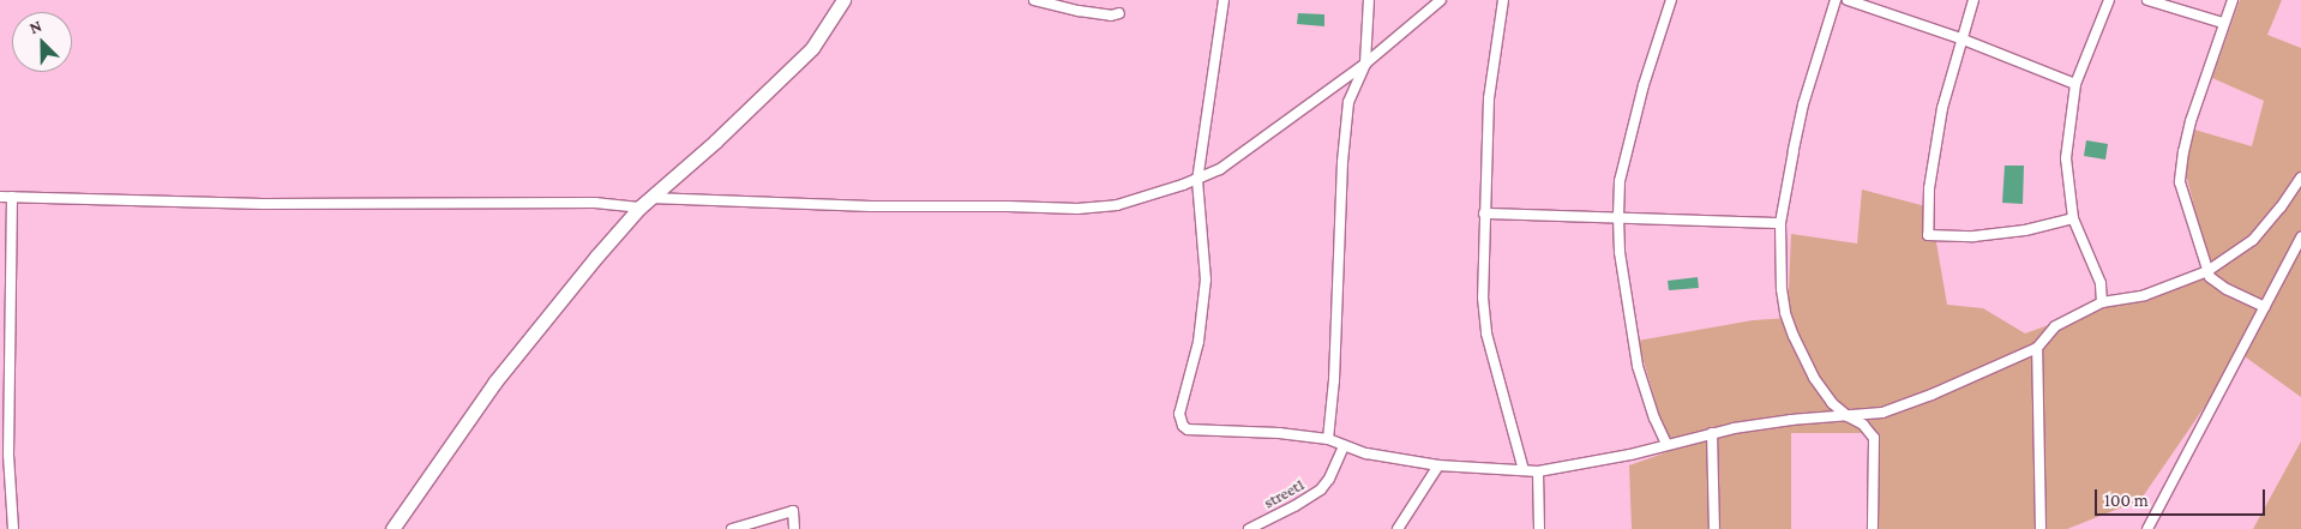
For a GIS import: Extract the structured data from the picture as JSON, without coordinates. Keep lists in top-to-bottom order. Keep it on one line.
{"streets":{"street":["street1"]},"scale_bar":"100 m","north":"top left"}
